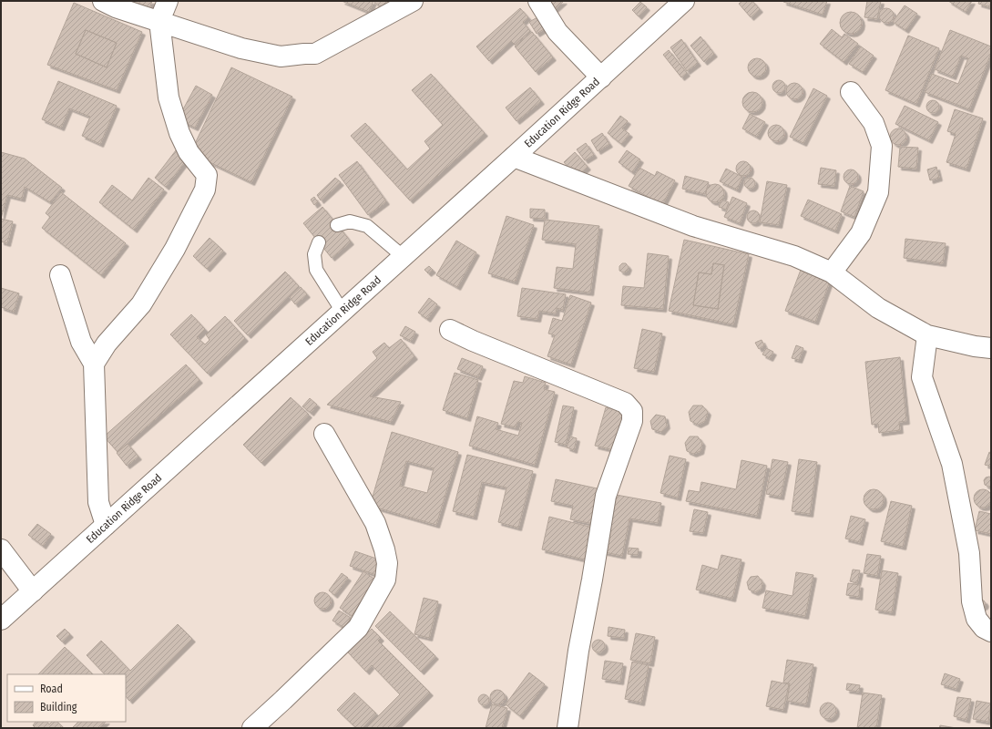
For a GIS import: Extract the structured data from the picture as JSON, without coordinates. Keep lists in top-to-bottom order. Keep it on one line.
{"streets":{"street":["Education Ridge Road"]},"legend":["Road","Building"]}
